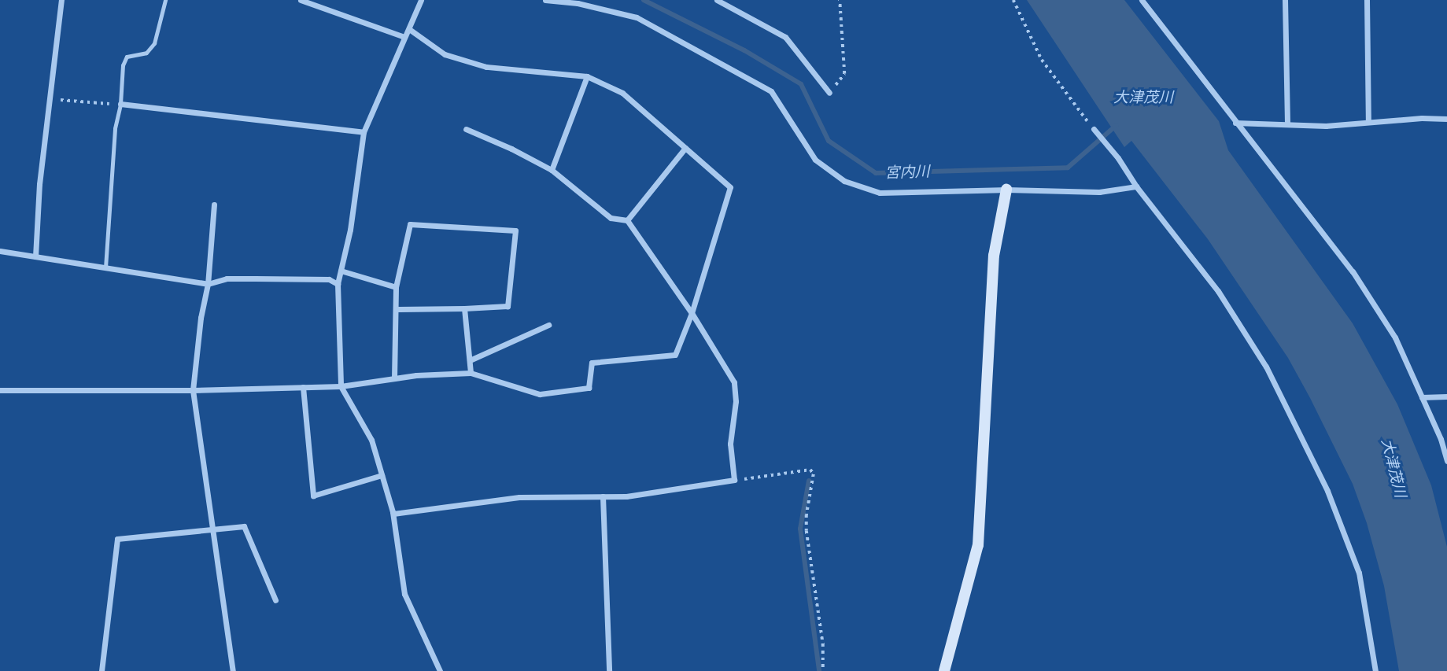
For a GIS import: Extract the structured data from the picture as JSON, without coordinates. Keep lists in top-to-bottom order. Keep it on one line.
{"water":["大津茂川","宮内川"]}
